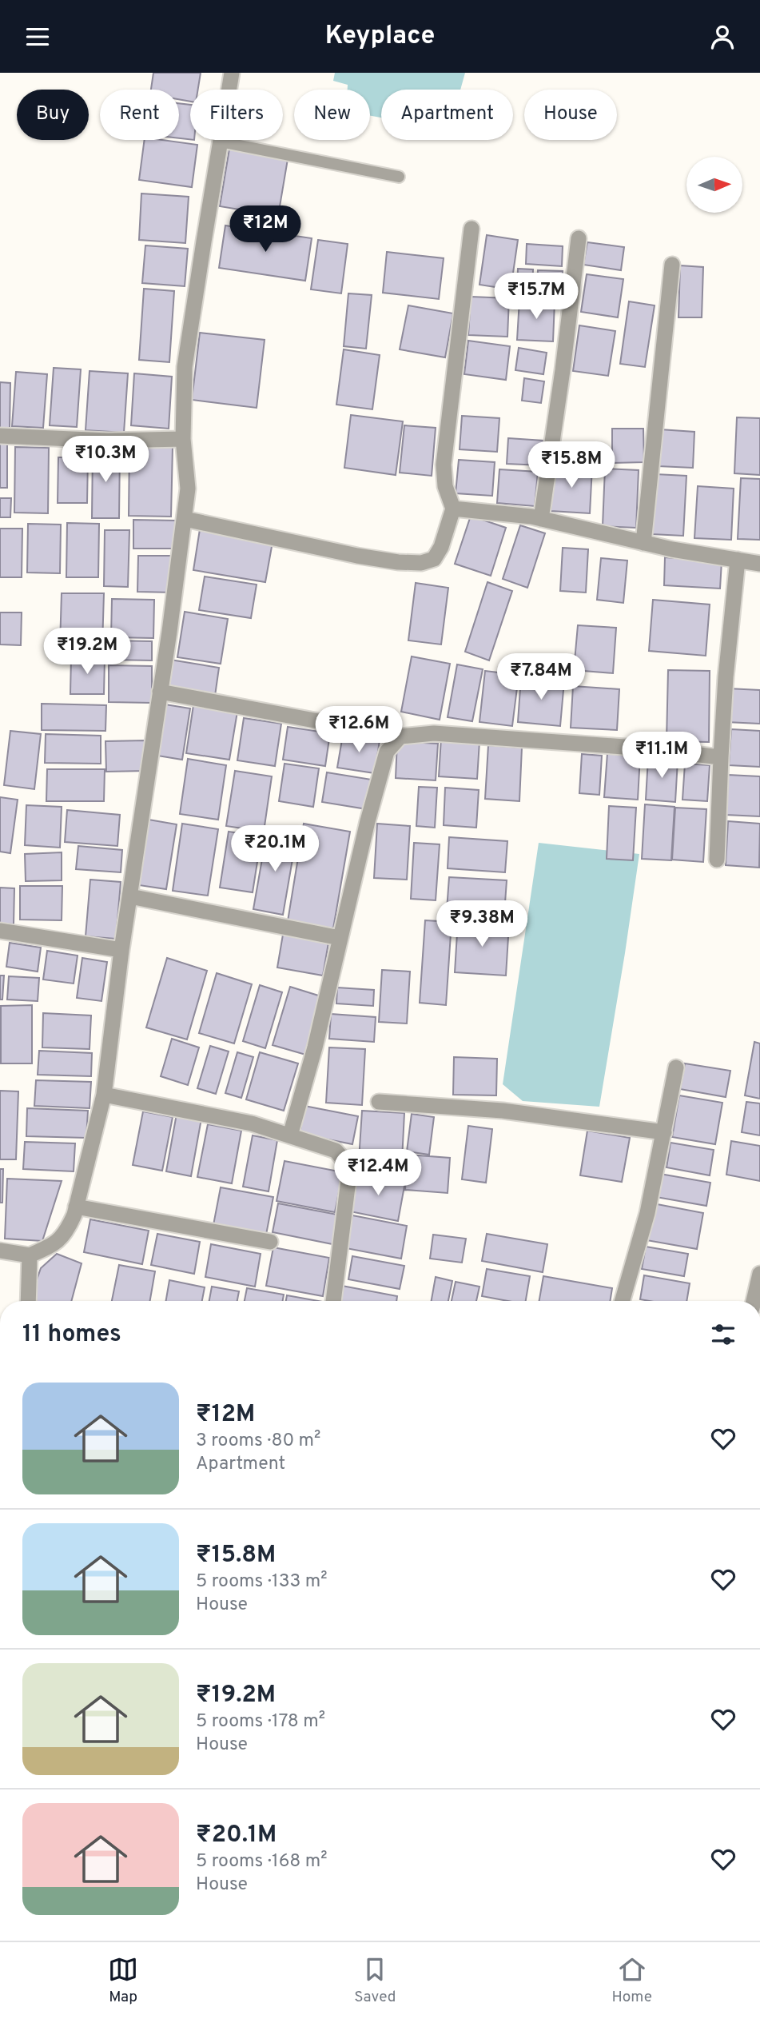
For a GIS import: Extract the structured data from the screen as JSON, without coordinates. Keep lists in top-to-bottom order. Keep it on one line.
{"north":"right","page":{"header":"Keyplace","chip":["Buy","Rent","Filters","New","Apartment","House"],"price":["₹12M","₹15.7M","₹10.3M","₹15.8M","₹19.2M","₹7.84M","₹12.6M","₹11.1M","₹20.1M","₹9.38M","₹12.4M"],"heading":"11 homes","list":[{"name":"₹12M","note":"3 rooms · 80 m² · Apartment"},{"name":"₹15.8M","note":"5 rooms · 133 m² · House"},{"name":"₹19.2M","note":"5 rooms · 178 m² · House"},{"name":"₹20.1M","note":"5 rooms · 168 m² · House"}],"tabs":["Map","Saved","Home"]}}
